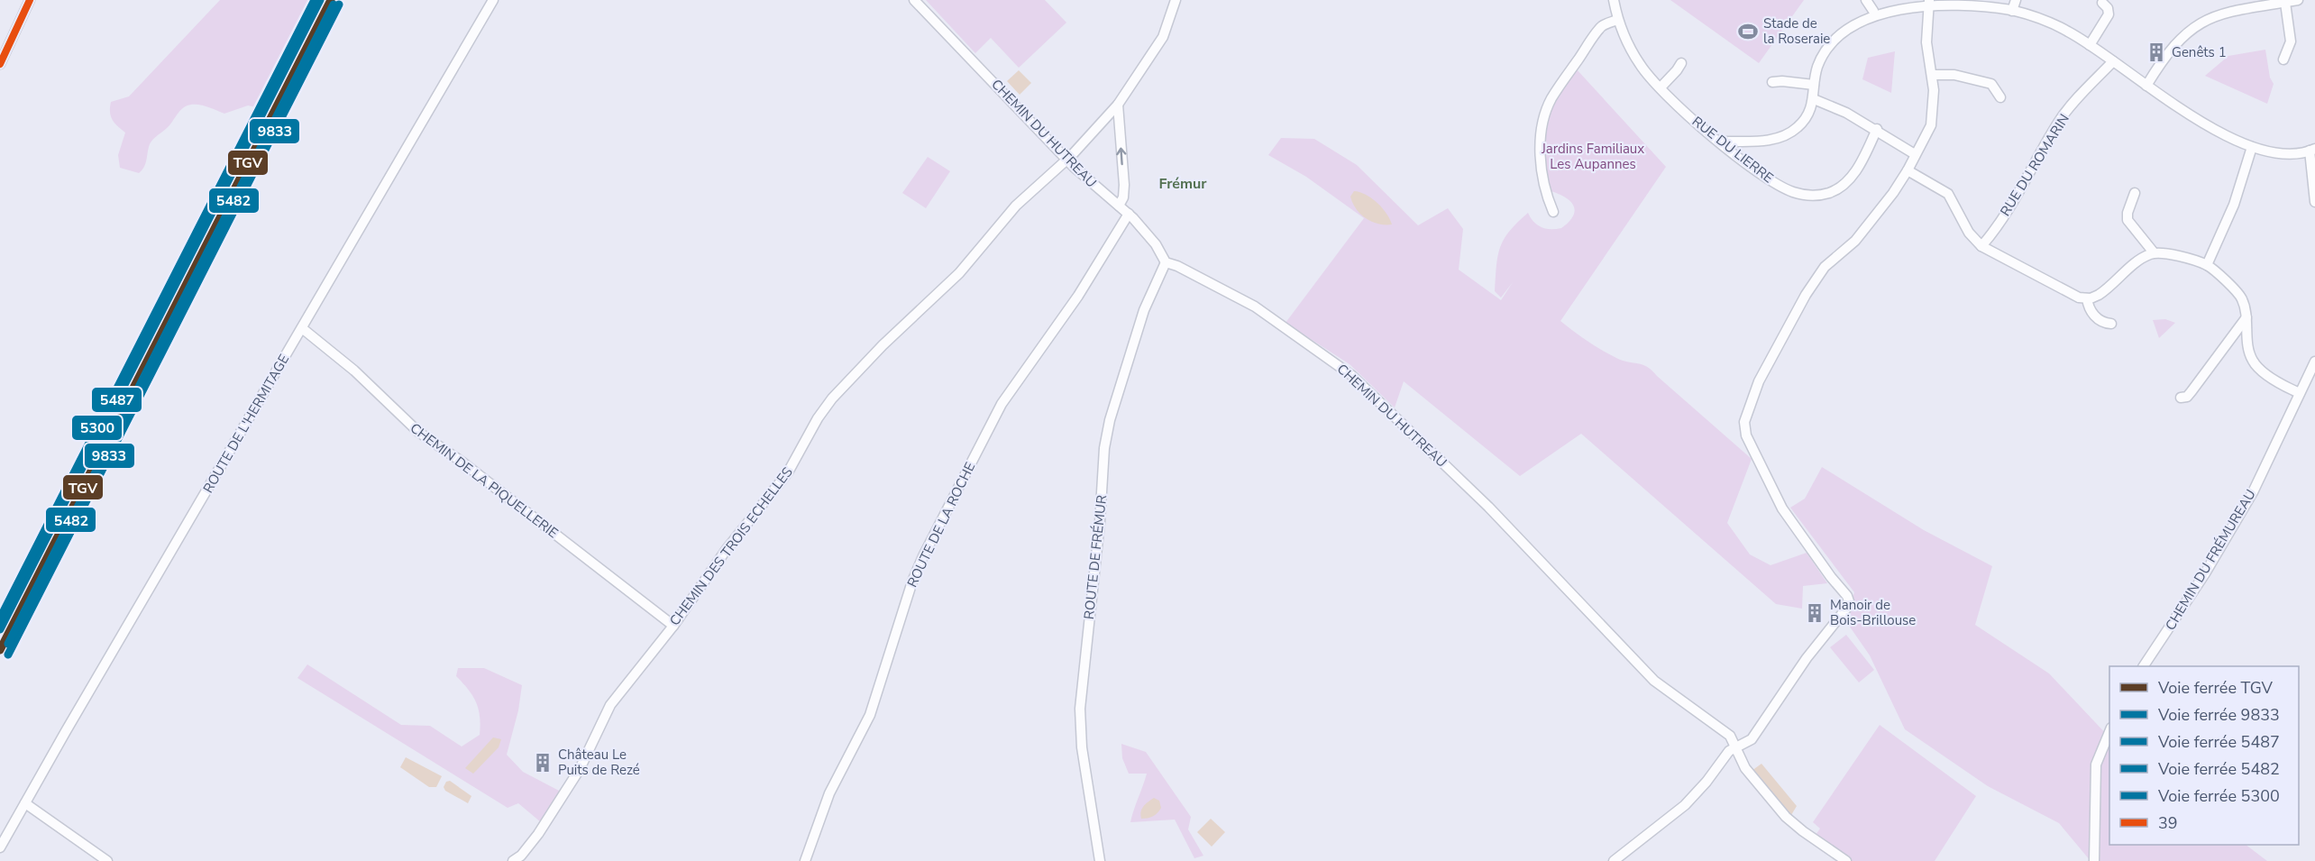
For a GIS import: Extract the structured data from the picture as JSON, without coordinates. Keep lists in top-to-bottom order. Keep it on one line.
{"streets":{"street":["CHEMIN DU HUTREAU","RUE DU LIERRE","RUE DU ROMARIN","ROUTE DE L'HERMITAGE","CHEMIN DE LA PIQUELLERIE","ROUTE DE LA ROCHE","CHEMIN DES TROIS ECHELLES","ROUTE DE FRÉMUR","CHEMIN DU FRÉMUREAU"]},"crossings":[["CHEMIN DU HUTREAU","ROUTE DE LA ROCHE"],["CHEMIN DU HUTREAU","CHEMIN DES TROIS ECHELLES"],["CHEMIN DU HUTREAU","ROUTE DE FRÉMUR"],["ROUTE DE L'HERMITAGE","CHEMIN DE LA PIQUELLERIE"],["CHEMIN DE LA PIQUELLERIE","CHEMIN DES TROIS ECHELLES"]],"districts":["Frémur"],"parks":["Jardins Familiaux Les Aupannes"],"places":{"sports":["Stade de la Roseraie"],"building":["Genêts 1","Manoir de Bois-Brillouse","Château Le Puits de Rezé"]},"lines":["rail line TGV","rail line 5487","rail line 5300","transit line 39","rail line 9833","rail line 5482"],"legend":["Voie ferrée TGV","Voie ferrée 9833","Voie ferrée 5487","Voie ferrée 5482","Voie ferrée 5300","39"]}
